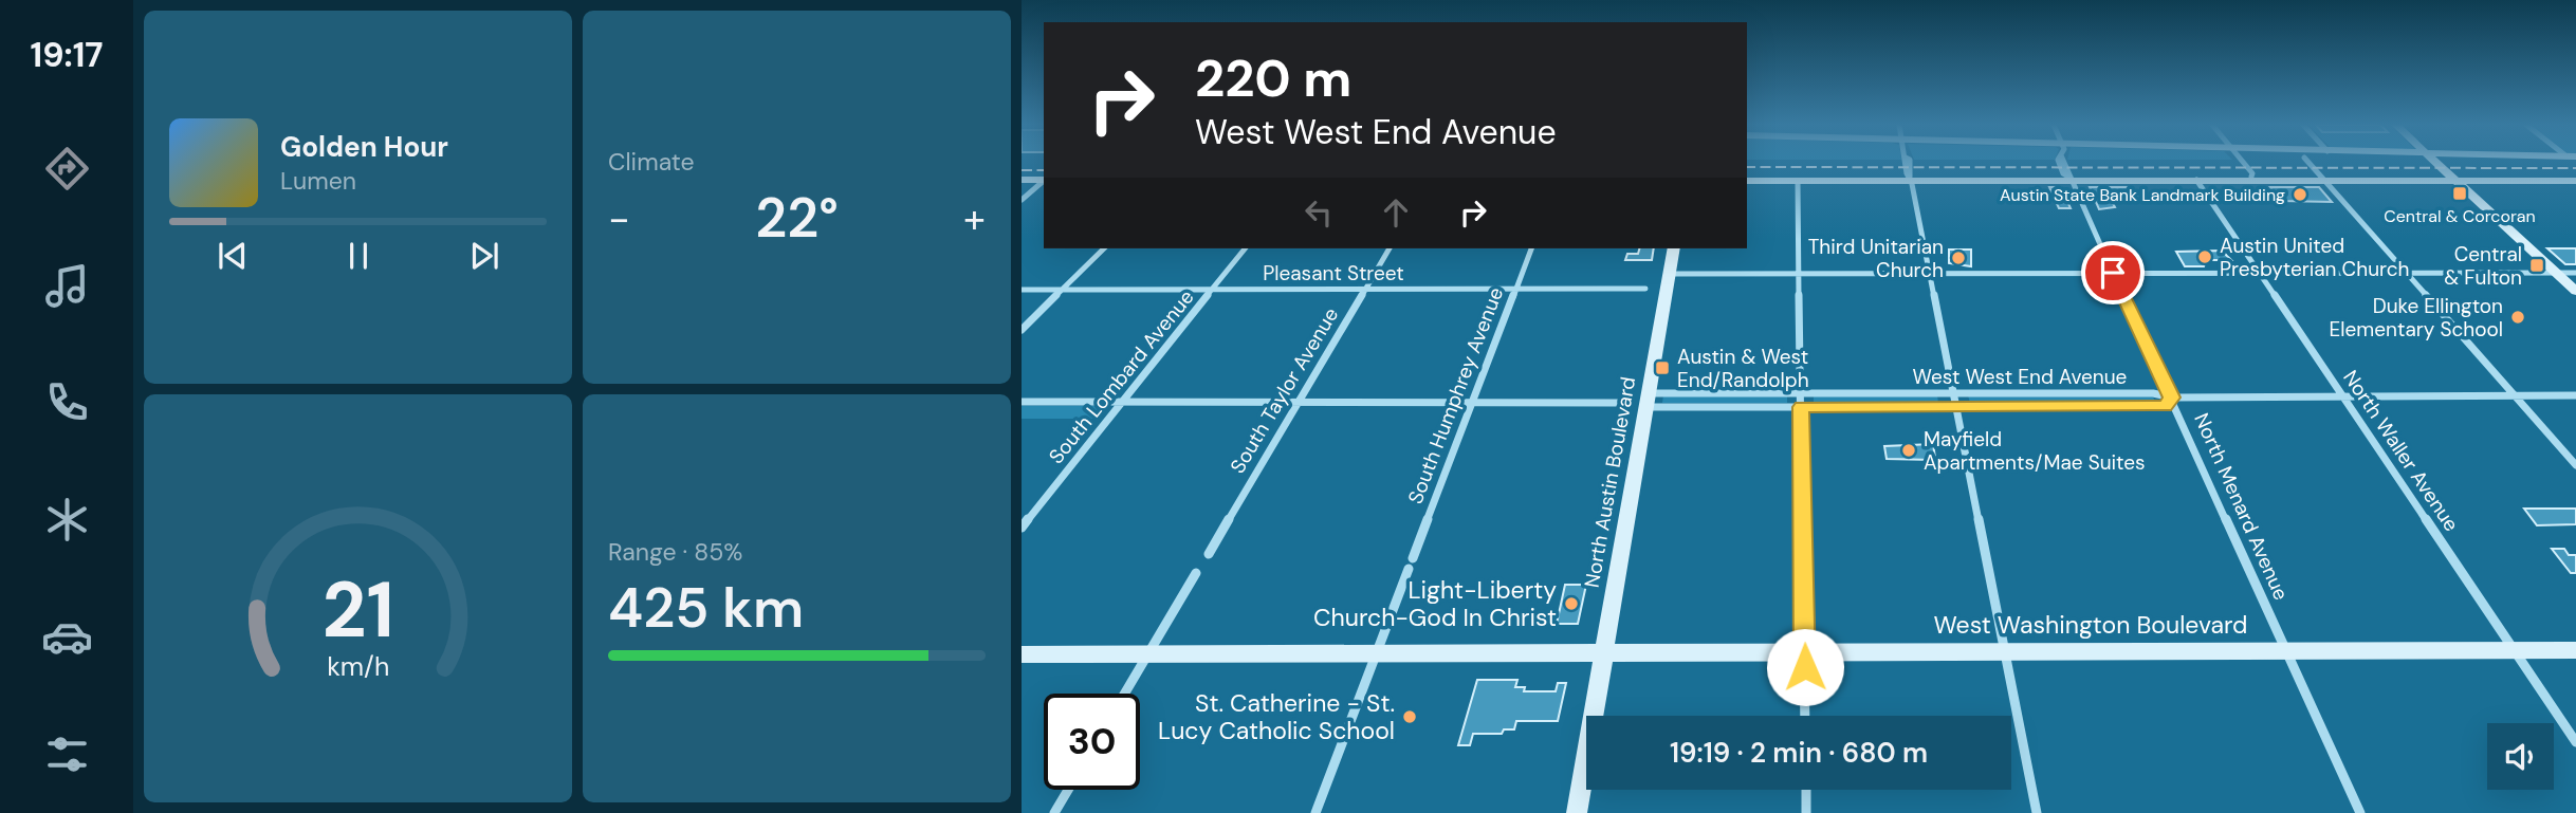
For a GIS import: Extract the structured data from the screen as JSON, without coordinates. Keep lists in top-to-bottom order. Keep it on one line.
{"streets":{"street":["Pleasant Street","South Lombard Avenue","West West End Avenue","South Taylor Avenue","South Humphrey Avenue","North Waller Avenue","North Austin Boulevard","North Menard Avenue","West Washington Boulevard"]},"crossings":[["Pleasant Street","South Lombard Avenue"],["Pleasant Street","South Taylor Avenue"],["Pleasant Street","South Humphrey Avenue"],["West West End Avenue","North Austin Boulevard"],["West West End Avenue","North Menard Avenue"],["South Humphrey Avenue","West Washington Boulevard"],["North Waller Avenue","West Washington Boulevard"],["North Austin Boulevard","West Washington Boulevard"],["North Menard Avenue","West Washington Boulevard"]],"places":{"transit":["Central & Corcoran","Central & Fulton","Austin & West End/Randolph"],"other":["Austin State Bank Landmark Building","Austin United Presbyterian Church","Third Unitarian Church","Duke Ellington Elementary School","Mayfield Apartments/Mae Suites","Light-Liberty Church-God In Christ","St. Catherine - St. Lucy Catholic School"]},"page":{"tabs":"19:17","tile":["Climate",["Range · 85%","425 km"]],"turn":["220 m","West West End Avenue"],"song":["Golden Hour","Lumen"],"heat":["−","22°","+"],"limit":"30","trip":"19:19 · 2 min · 680 m","gauge":["21","km/h"]}}
